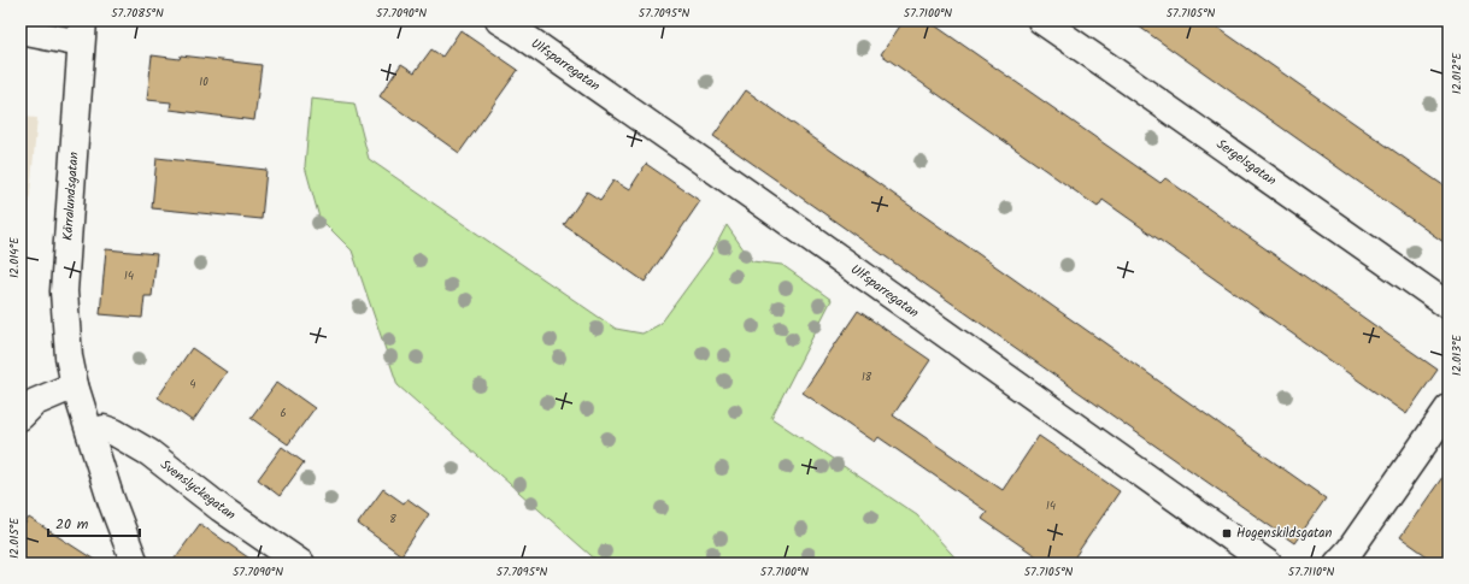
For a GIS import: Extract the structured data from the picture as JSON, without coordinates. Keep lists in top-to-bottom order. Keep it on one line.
{"streets":{"street":["Ulfsparregatan","Sergelsgatan","Kärralundsgatan","Svenslyckegatan"]},"crossings":[["Kärralundsgatan","Svenslyckegatan"]],"places":{"transit":["Hogenskildsgatan"]},"house_numbers":["10","14","18","4","6","14","8"],"scale_bar":"20 m","coordinates":["57.7085°N","57.7090°N","57.7095°N","57.7100°N","57.7105°N","12.012°E","12.014°E","12.013°E","12.015°E","57.7110°N"]}
